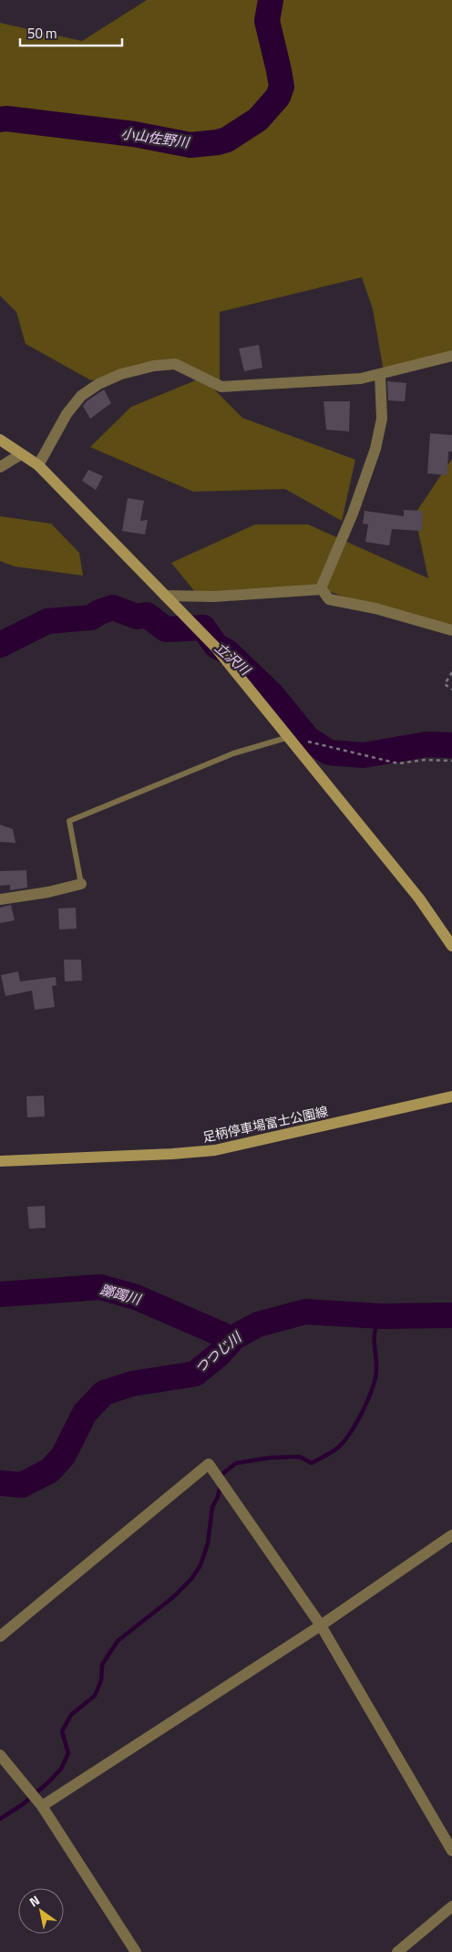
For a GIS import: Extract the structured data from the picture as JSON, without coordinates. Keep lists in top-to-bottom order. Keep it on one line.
{"streets":{"street":["足柄停車場富士公園線"]},"water":["小山佐野川","立沢川","躑躅川","つつじ川"],"scale_bar":"50 m","north":"top left"}
